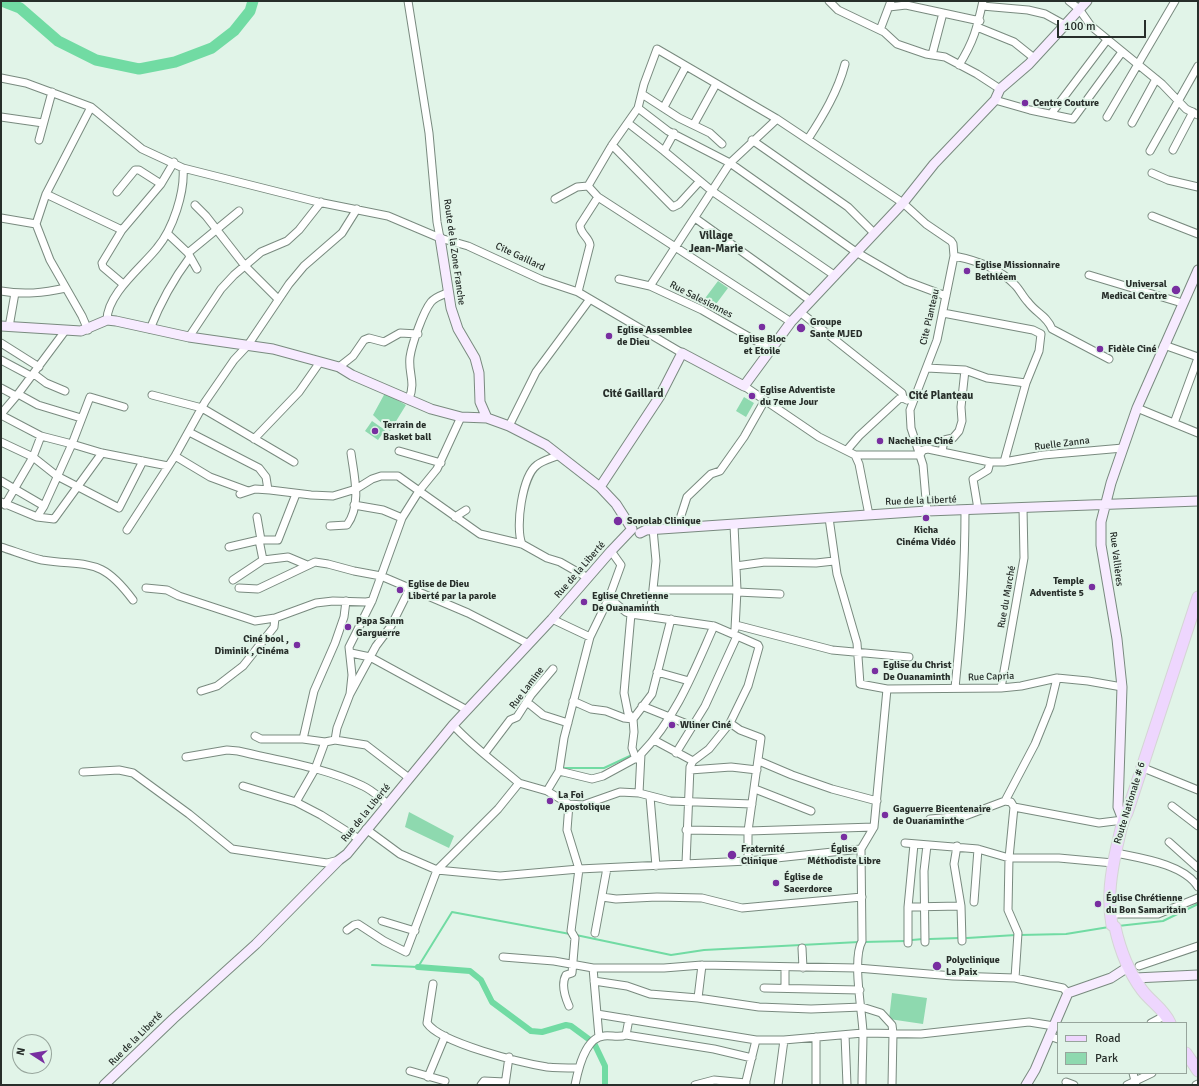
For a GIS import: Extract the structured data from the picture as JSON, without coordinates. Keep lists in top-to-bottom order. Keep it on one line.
{"streets":{"main road":["Route Nationale # 6"],"street":["Route de la Zone Franche","Cite Gaillard","Rue Salesiennes","Cite Planteau","Ruelle Zanna","Rue de la Liberté","Rue Vallières","Rue du Marché","Rue Capria","Rue Lamine"]},"crossings":[["Route de la Zone Franche","Cite Gaillard"],["Cite Planteau","Ruelle Zanna"],["Cite Planteau","Rue de la Liberté"],["Ruelle Zanna","Rue Vallières"],["Rue de la Liberté","Rue Vallières"],["Rue de la Liberté","Rue du Marché"],["Rue Vallières","Rue Capria"],["Rue Vallières","Route Nationale # 6"],["Rue du Marché","Rue Capria"]],"districts":["Village Jean-Marie","Cité Gaillard","Cité Planteau"],"places":["Centre Couture","Eglise Missionnaire Bethléem","Universal Medical Centre","Eglise Bloc et Etoile","Groupe Sante MJED","Eglise Assemblee de Dieu","Fidèle Ciné","Eglise Adventiste du 7eme Jour","Terrain de Basket ball","Nacheline Ciné","Kicha Cinéma Vidéo","Sonolab Clinique","Temple Adventiste 5","Eglise de Dieu Liberté par la parole","Eglise Chretienne De Ouanaminth","Papa Sanm Garguerre","Ciné bool , Diminik , Cinéma","Eglise du Christ De Ouanaminth","Wliner Ciné","La Foi Apostolique","Gaguerre Bicentenaire de Ouanaminthe","Église Méthodiste Libre","Fraternité Clinique","Église de Sacerdorce","Église Chrétienne du Bon Samaritain","Polyclinique La Paix"],"legend":["Road","Park"],"scale_bar":"100 m","north":"left"}
